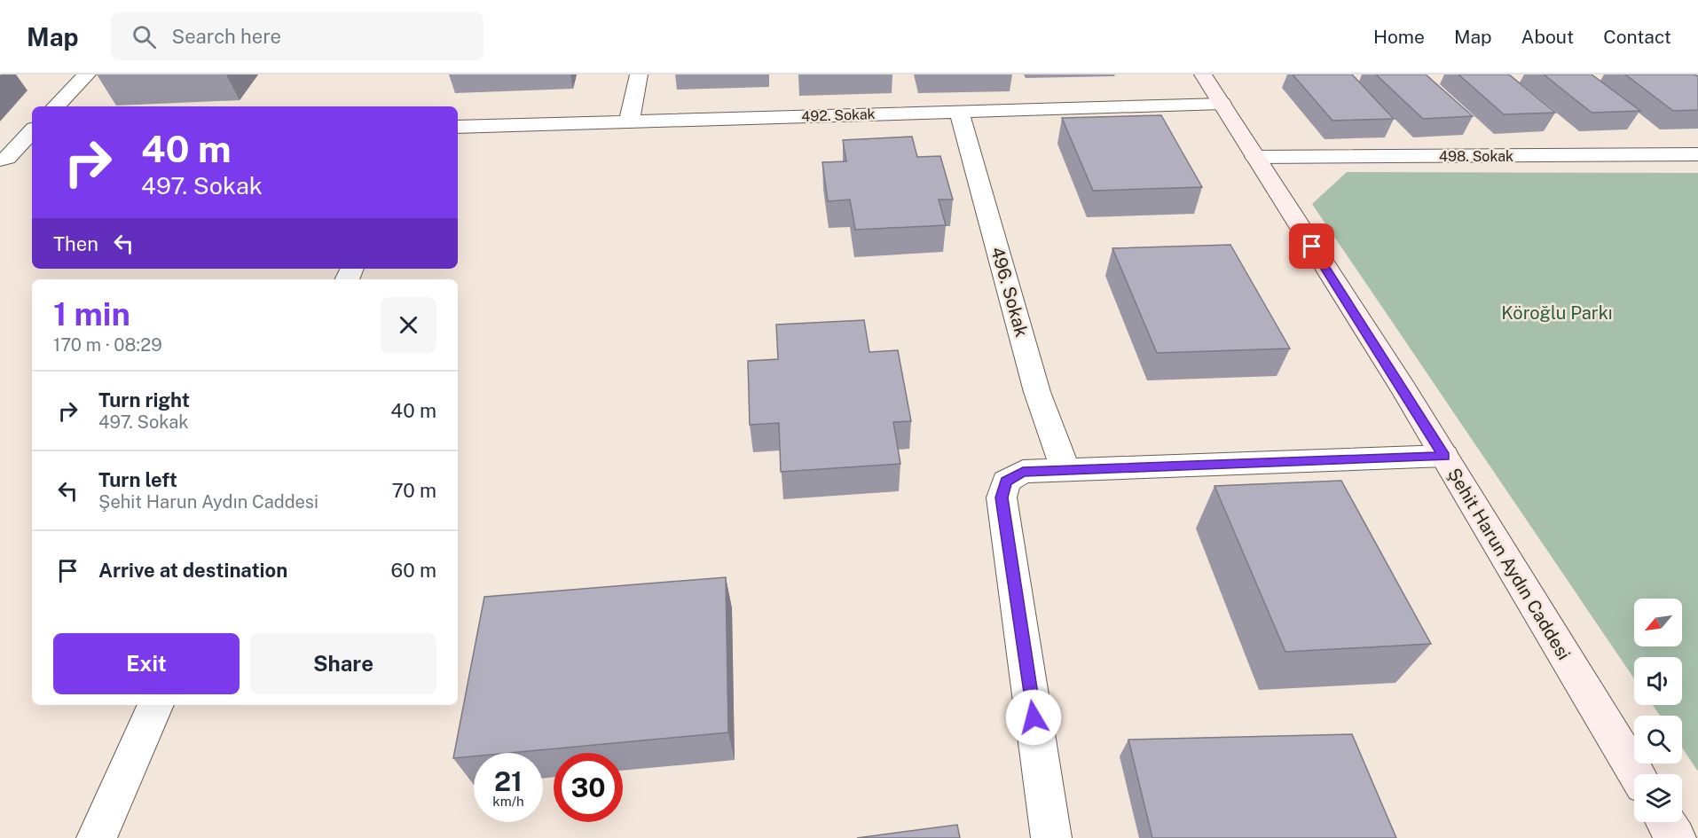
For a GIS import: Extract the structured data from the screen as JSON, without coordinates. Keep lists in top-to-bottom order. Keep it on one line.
{"streets":{"main road":["Şehit Harun Aydın Caddesi"],"street":["492. Sokak","498. Sokak","496. Sokak"]},"crossings":[["492. Sokak","496. Sokak"],["492. Sokak","Şehit Harun Aydın Caddesi"],["498. Sokak","Şehit Harun Aydın Caddesi"]],"parks":["Köroğlu Parkı"],"north":"bottom left","page":{"header":"Map","search":"Search here","nav":["Home","Map","About","Contact"],"turn":["40 m","497. Sokak"],"then":"Then","heading":["1 min","170 m · 08:29"],"list":[{"name":"Turn right","note":"497. Sokak","value":"40 m"},{"name":"Turn left","note":"Şehit Harun Aydın Caddesi","value":"70 m"},{"name":"Arrive at destination","value":"60 m"}],"buttons":["Exit","Share"],"speed":"21 km/h","limit":"30"}}
